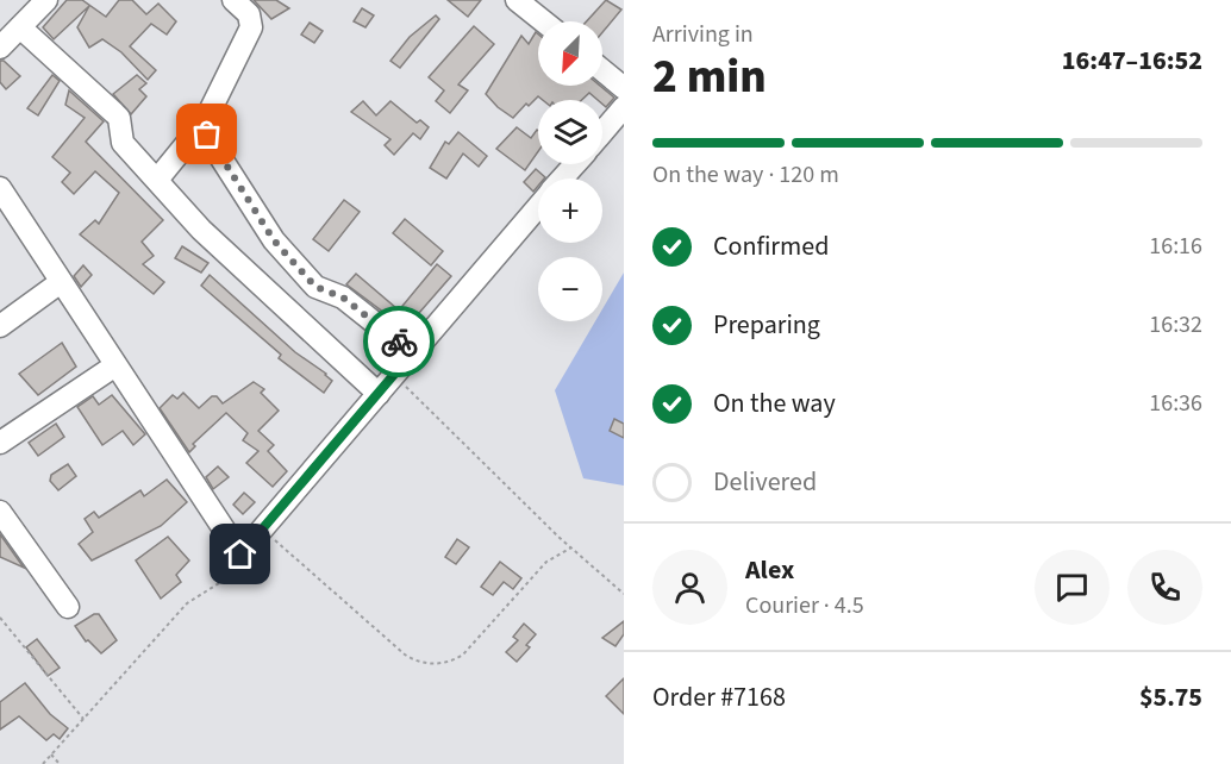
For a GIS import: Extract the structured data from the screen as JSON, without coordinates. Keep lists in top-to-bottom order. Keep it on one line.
{"north":"bottom left","page":{"heading":["2 min","Arriving in","16:47–16:52"],"panel":["Alex","Courier · 4.5","Order #7168","$5.75"],"map_buttons":["+","−"],"bar":"On the way · 120 m","list":[["Confirmed","16:16"],["Preparing","16:32"],["On the way","16:36"],"Delivered"]}}
